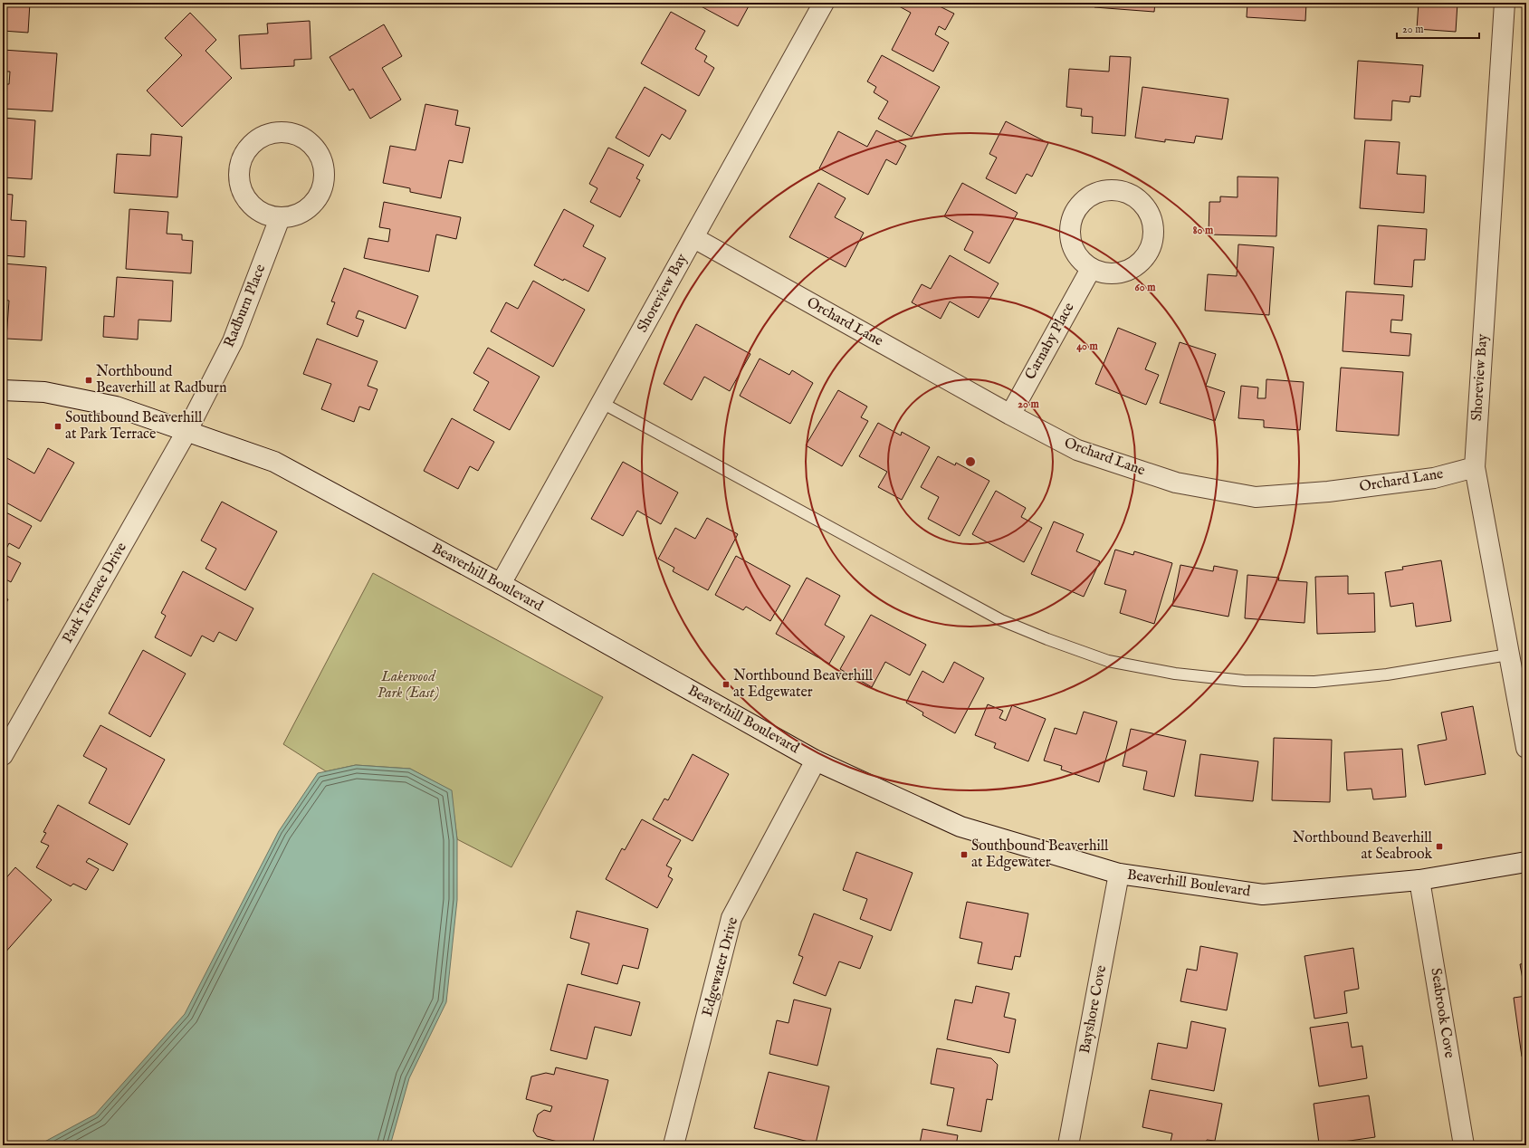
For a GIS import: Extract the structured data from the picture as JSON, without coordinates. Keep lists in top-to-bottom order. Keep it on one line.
{"streets":{"street":["Shoreview Bay","Radburn Place","Orchard Lane","Carnaby Place","Beaverhill Boulevard","Park Terrace Drive","Edgewater Drive","Bayshore Cove","Seabrook Cove"]},"crossings":[["Shoreview Bay","Orchard Lane"],["Shoreview Bay","Beaverhill Boulevard"],["Radburn Place","Beaverhill Boulevard"],["Radburn Place","Park Terrace Drive"],["Orchard Lane","Carnaby Place"],["Beaverhill Boulevard","Park Terrace Drive"],["Beaverhill Boulevard","Edgewater Drive"],["Beaverhill Boulevard","Bayshore Cove"],["Beaverhill Boulevard","Seabrook Cove"]],"parks":["Lakewood Park (East)"],"places":{"transit":["Northbound Beaverhill at Radburn","Southbound Beaverhill at Park Terrace","Northbound Beaverhill at Edgewater","Northbound Beaverhill at Seabrook","Southbound Beaverhill at Edgewater"]},"scale_bar":"20 m","rings":["80 m","60 m","40 m","20 m"]}
